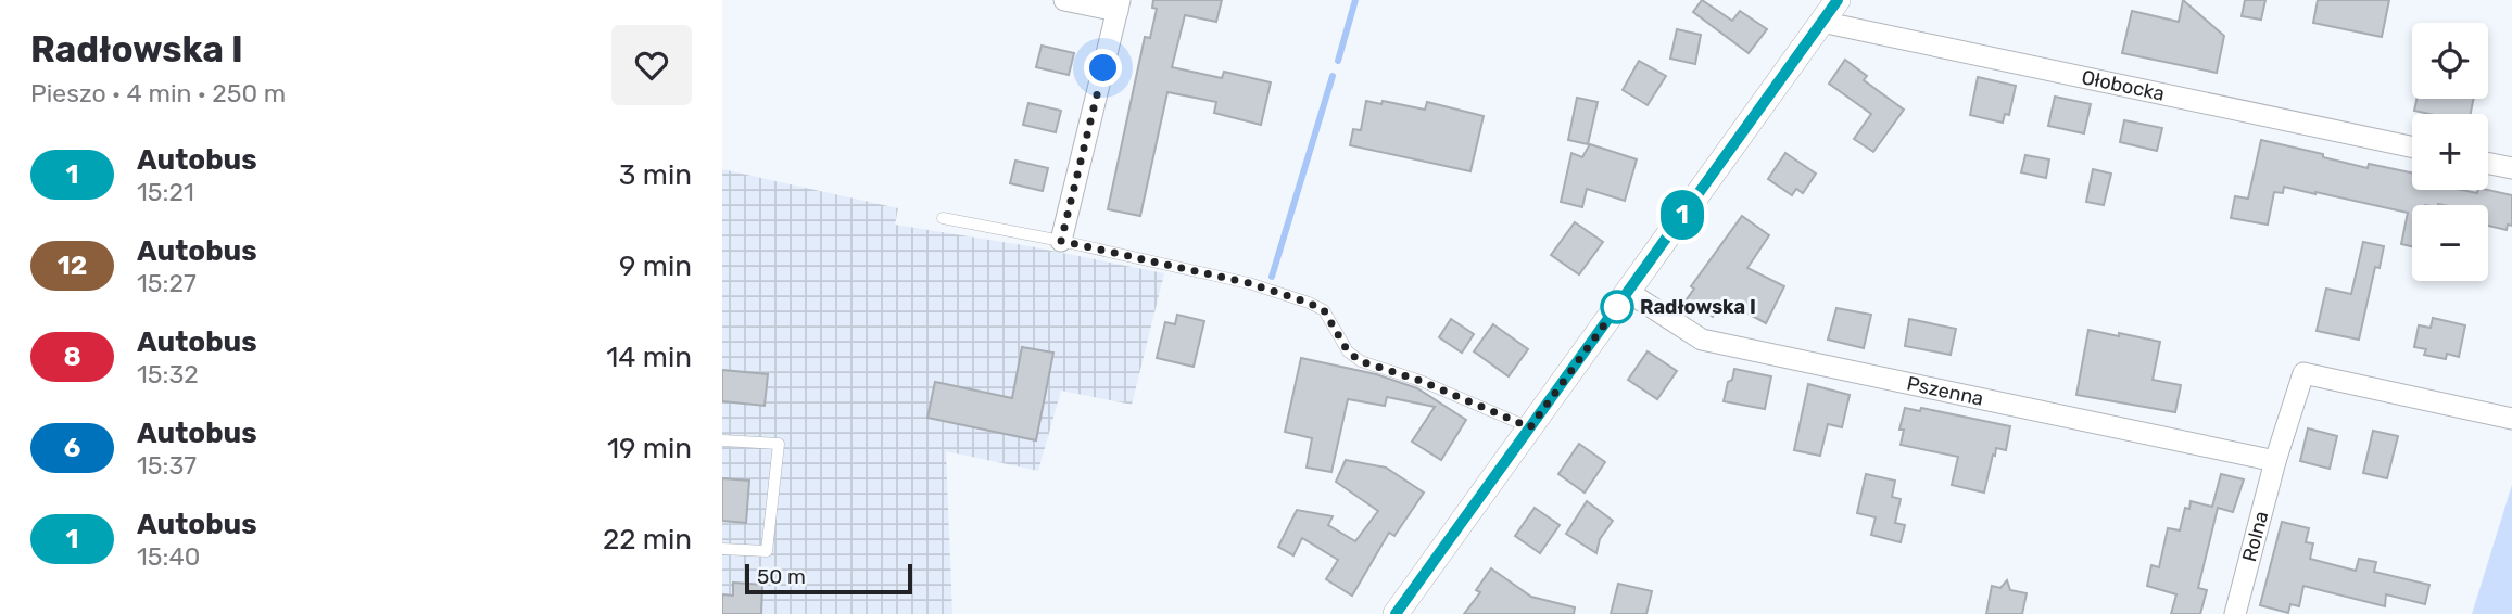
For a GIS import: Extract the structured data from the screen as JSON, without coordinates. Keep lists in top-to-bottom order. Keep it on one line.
{"streets":{"street":["Ołobocka","Pszenna","Rolna"]},"crossings":[["Pszenna","Rolna"]],"places":["Radłowska I"],"lines":["bus line 1"],"scale_bar":"50 m","page":{"heading":["Radłowska I","Pieszo · 4 min · 250 m"],"on_map":"1","map_buttons":["+","−"],"list":[{"mark":"1","name":"Autobus","note":"15:21","value":"3 min"},{"mark":"12","name":"Autobus","note":"15:27","value":"9 min"},{"mark":"8","name":"Autobus","note":"15:32","value":"14 min"},{"mark":"6","name":"Autobus","note":"15:37","value":"19 min"},{"mark":"1","name":"Autobus","note":"15:40","value":"22 min"}],"scale":"50 m"}}
